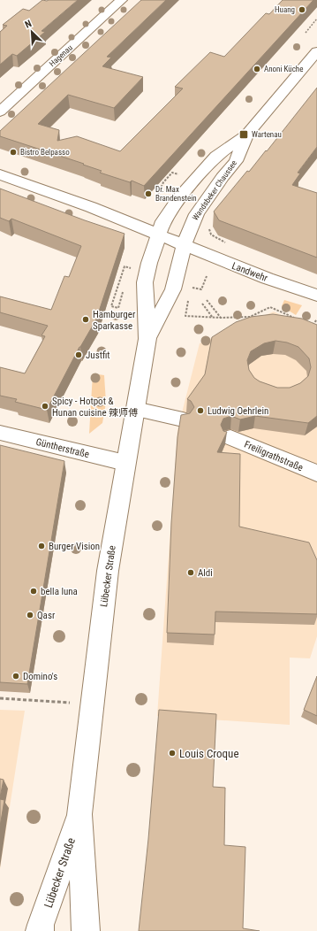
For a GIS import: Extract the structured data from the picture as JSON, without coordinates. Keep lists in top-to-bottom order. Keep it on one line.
{"streets":{"main road":["Hagenau","Wandsbeker Chaussee","Landwehr","Güntherstraße","Freiligrathstraße","Lübecker Straße"]},"crossings":[["Wandsbeker Chaussee","Landwehr"],["Wandsbeker Chaussee","Lübecker Straße"],["Landwehr","Lübecker Straße"],["Güntherstraße","Lübecker Straße"]],"places":{"other":["Huang","Anoni Küche","Bistro Belpasso","Dr. Max Brandenstein","Hamburger Sparkasse","Justfit","Spicy - Hotpot & Hunan cuisine 辣师傅","Ludwig Oehrlein","Burger Vision","Aldi","bella luna","Qasr","Domino's","Louis Croque"],"transit":["Wartenau"]},"north":"top left"}
